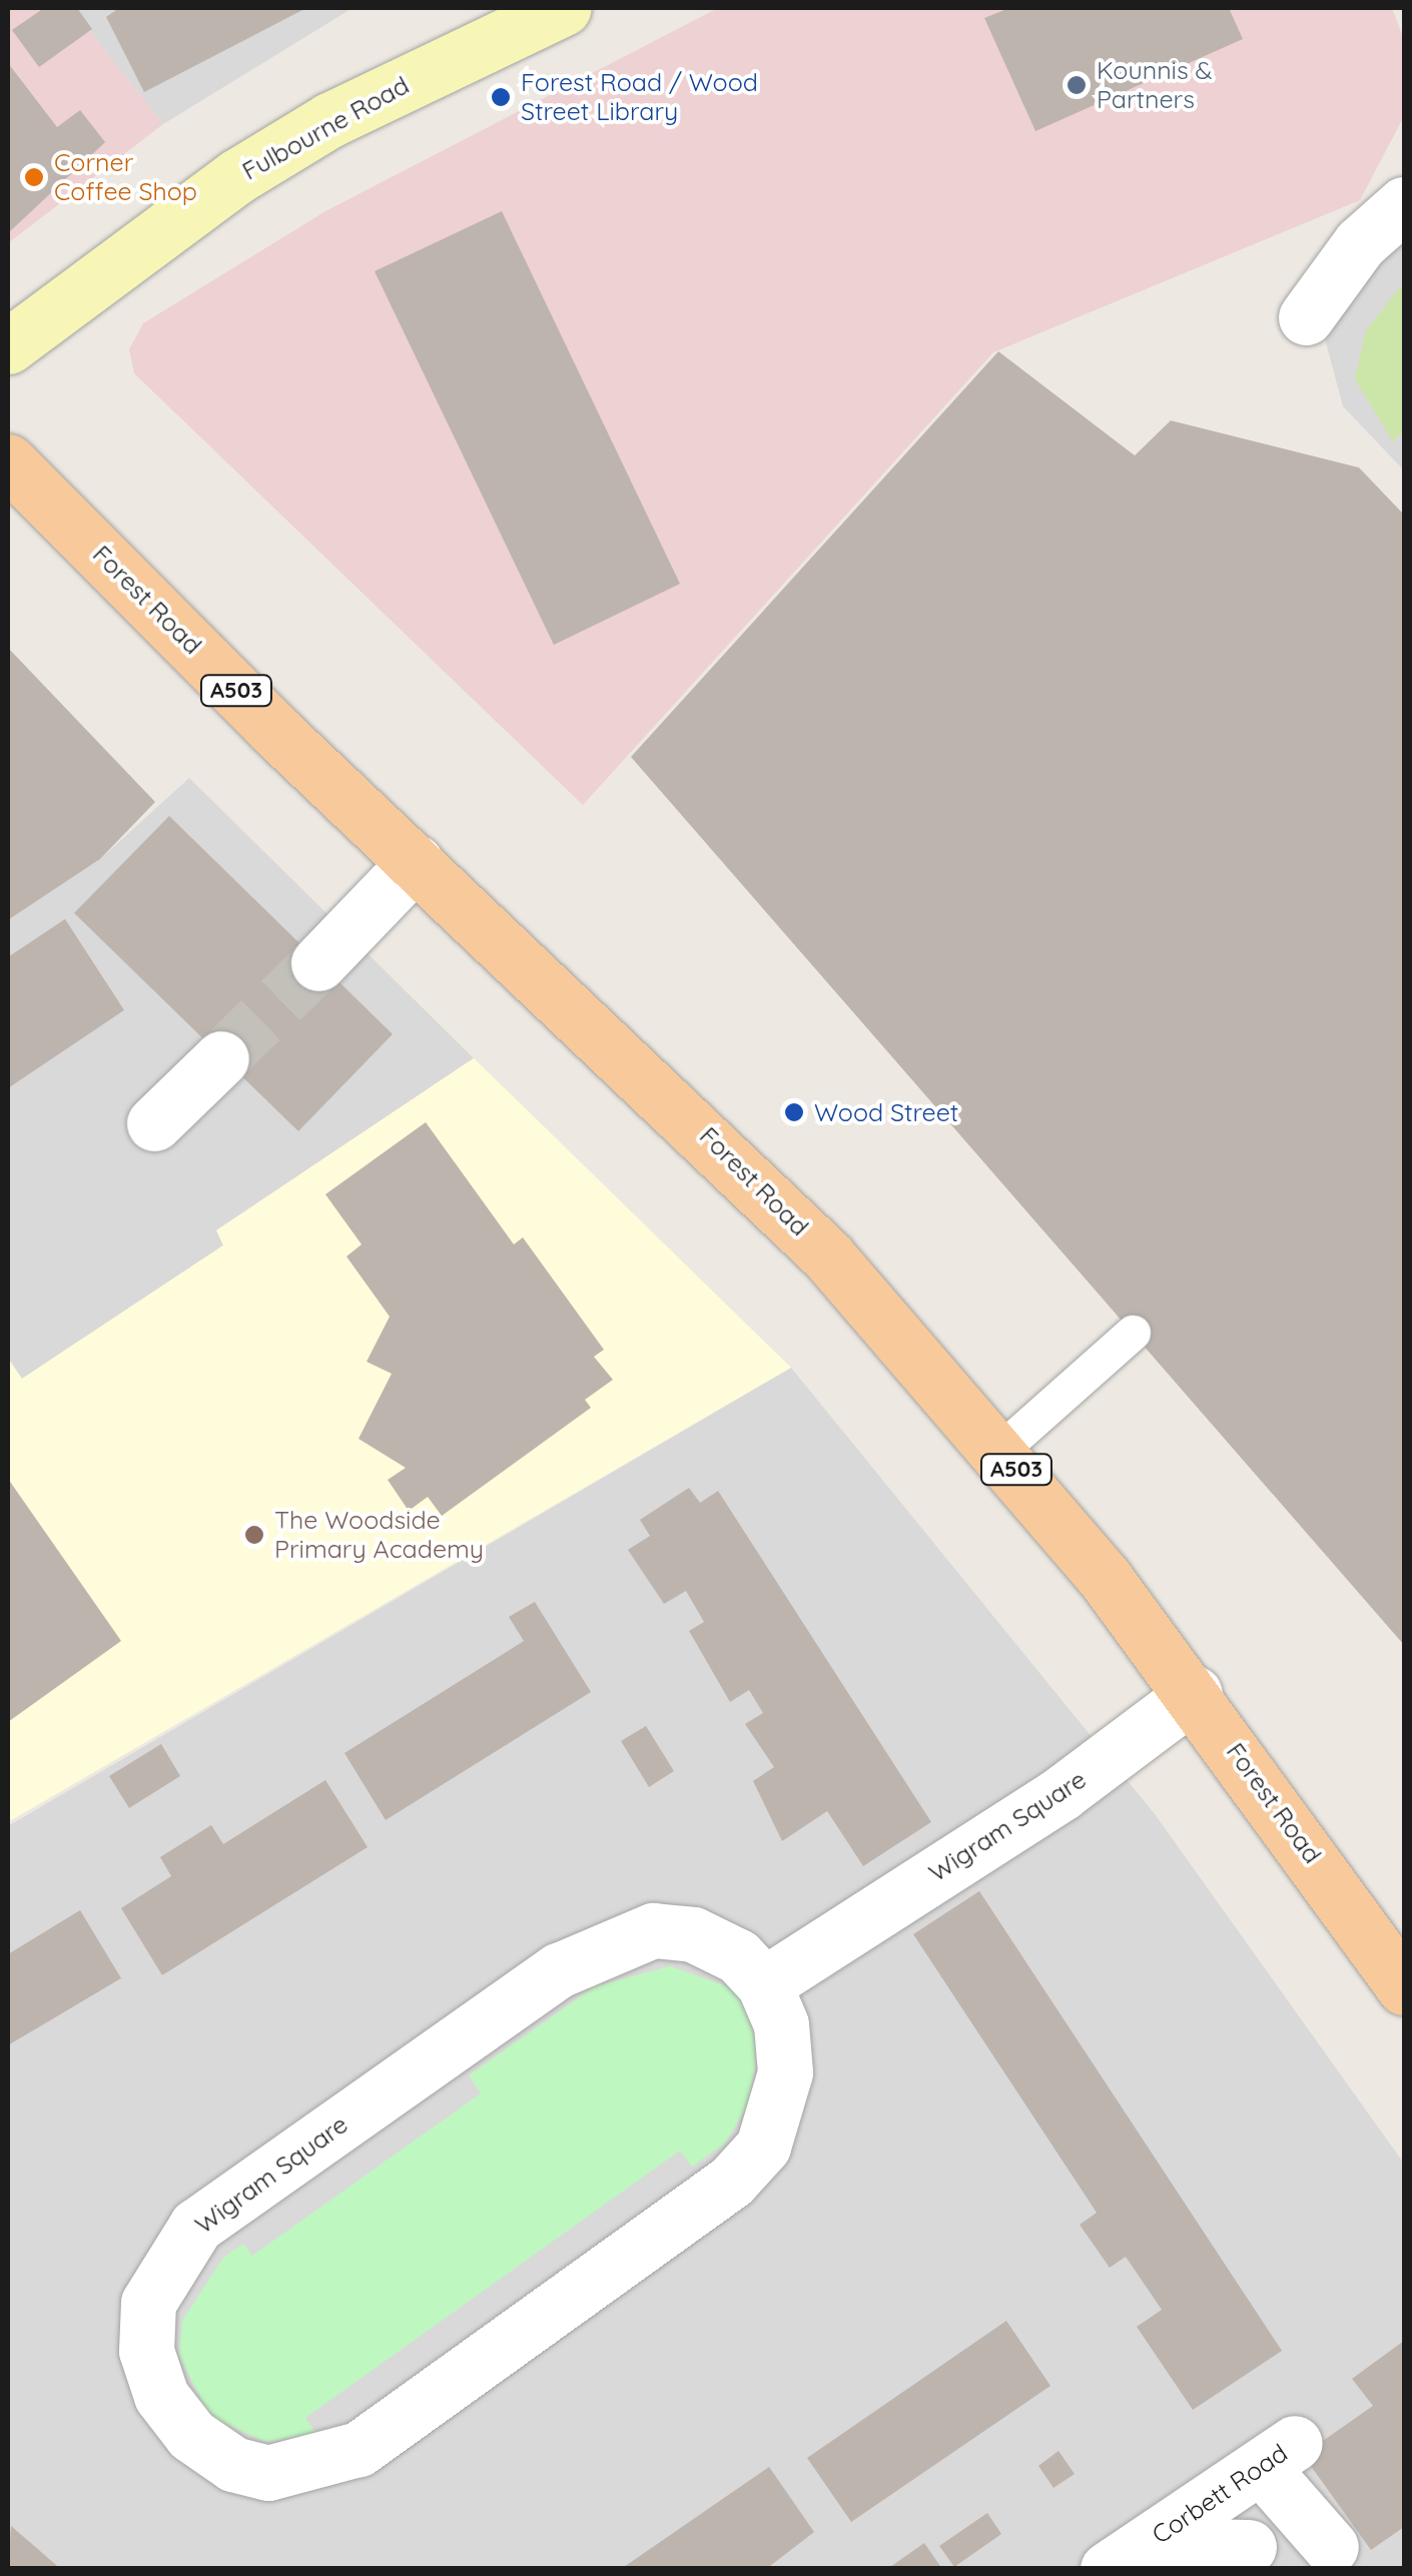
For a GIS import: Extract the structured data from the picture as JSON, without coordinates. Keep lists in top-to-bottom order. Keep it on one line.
{"streets":{"main road":["Fulbourne Road","Forest Road","A503"],"street":["Wigram Square","Corbett Road"]},"crossings":[["Forest Road","Wigram Square"]],"places":["Kounnis & Partners","Forest Road / Wood Street Library","Corner Coffee Shop","Wood Street","The Woodside Primary Academy"]}
